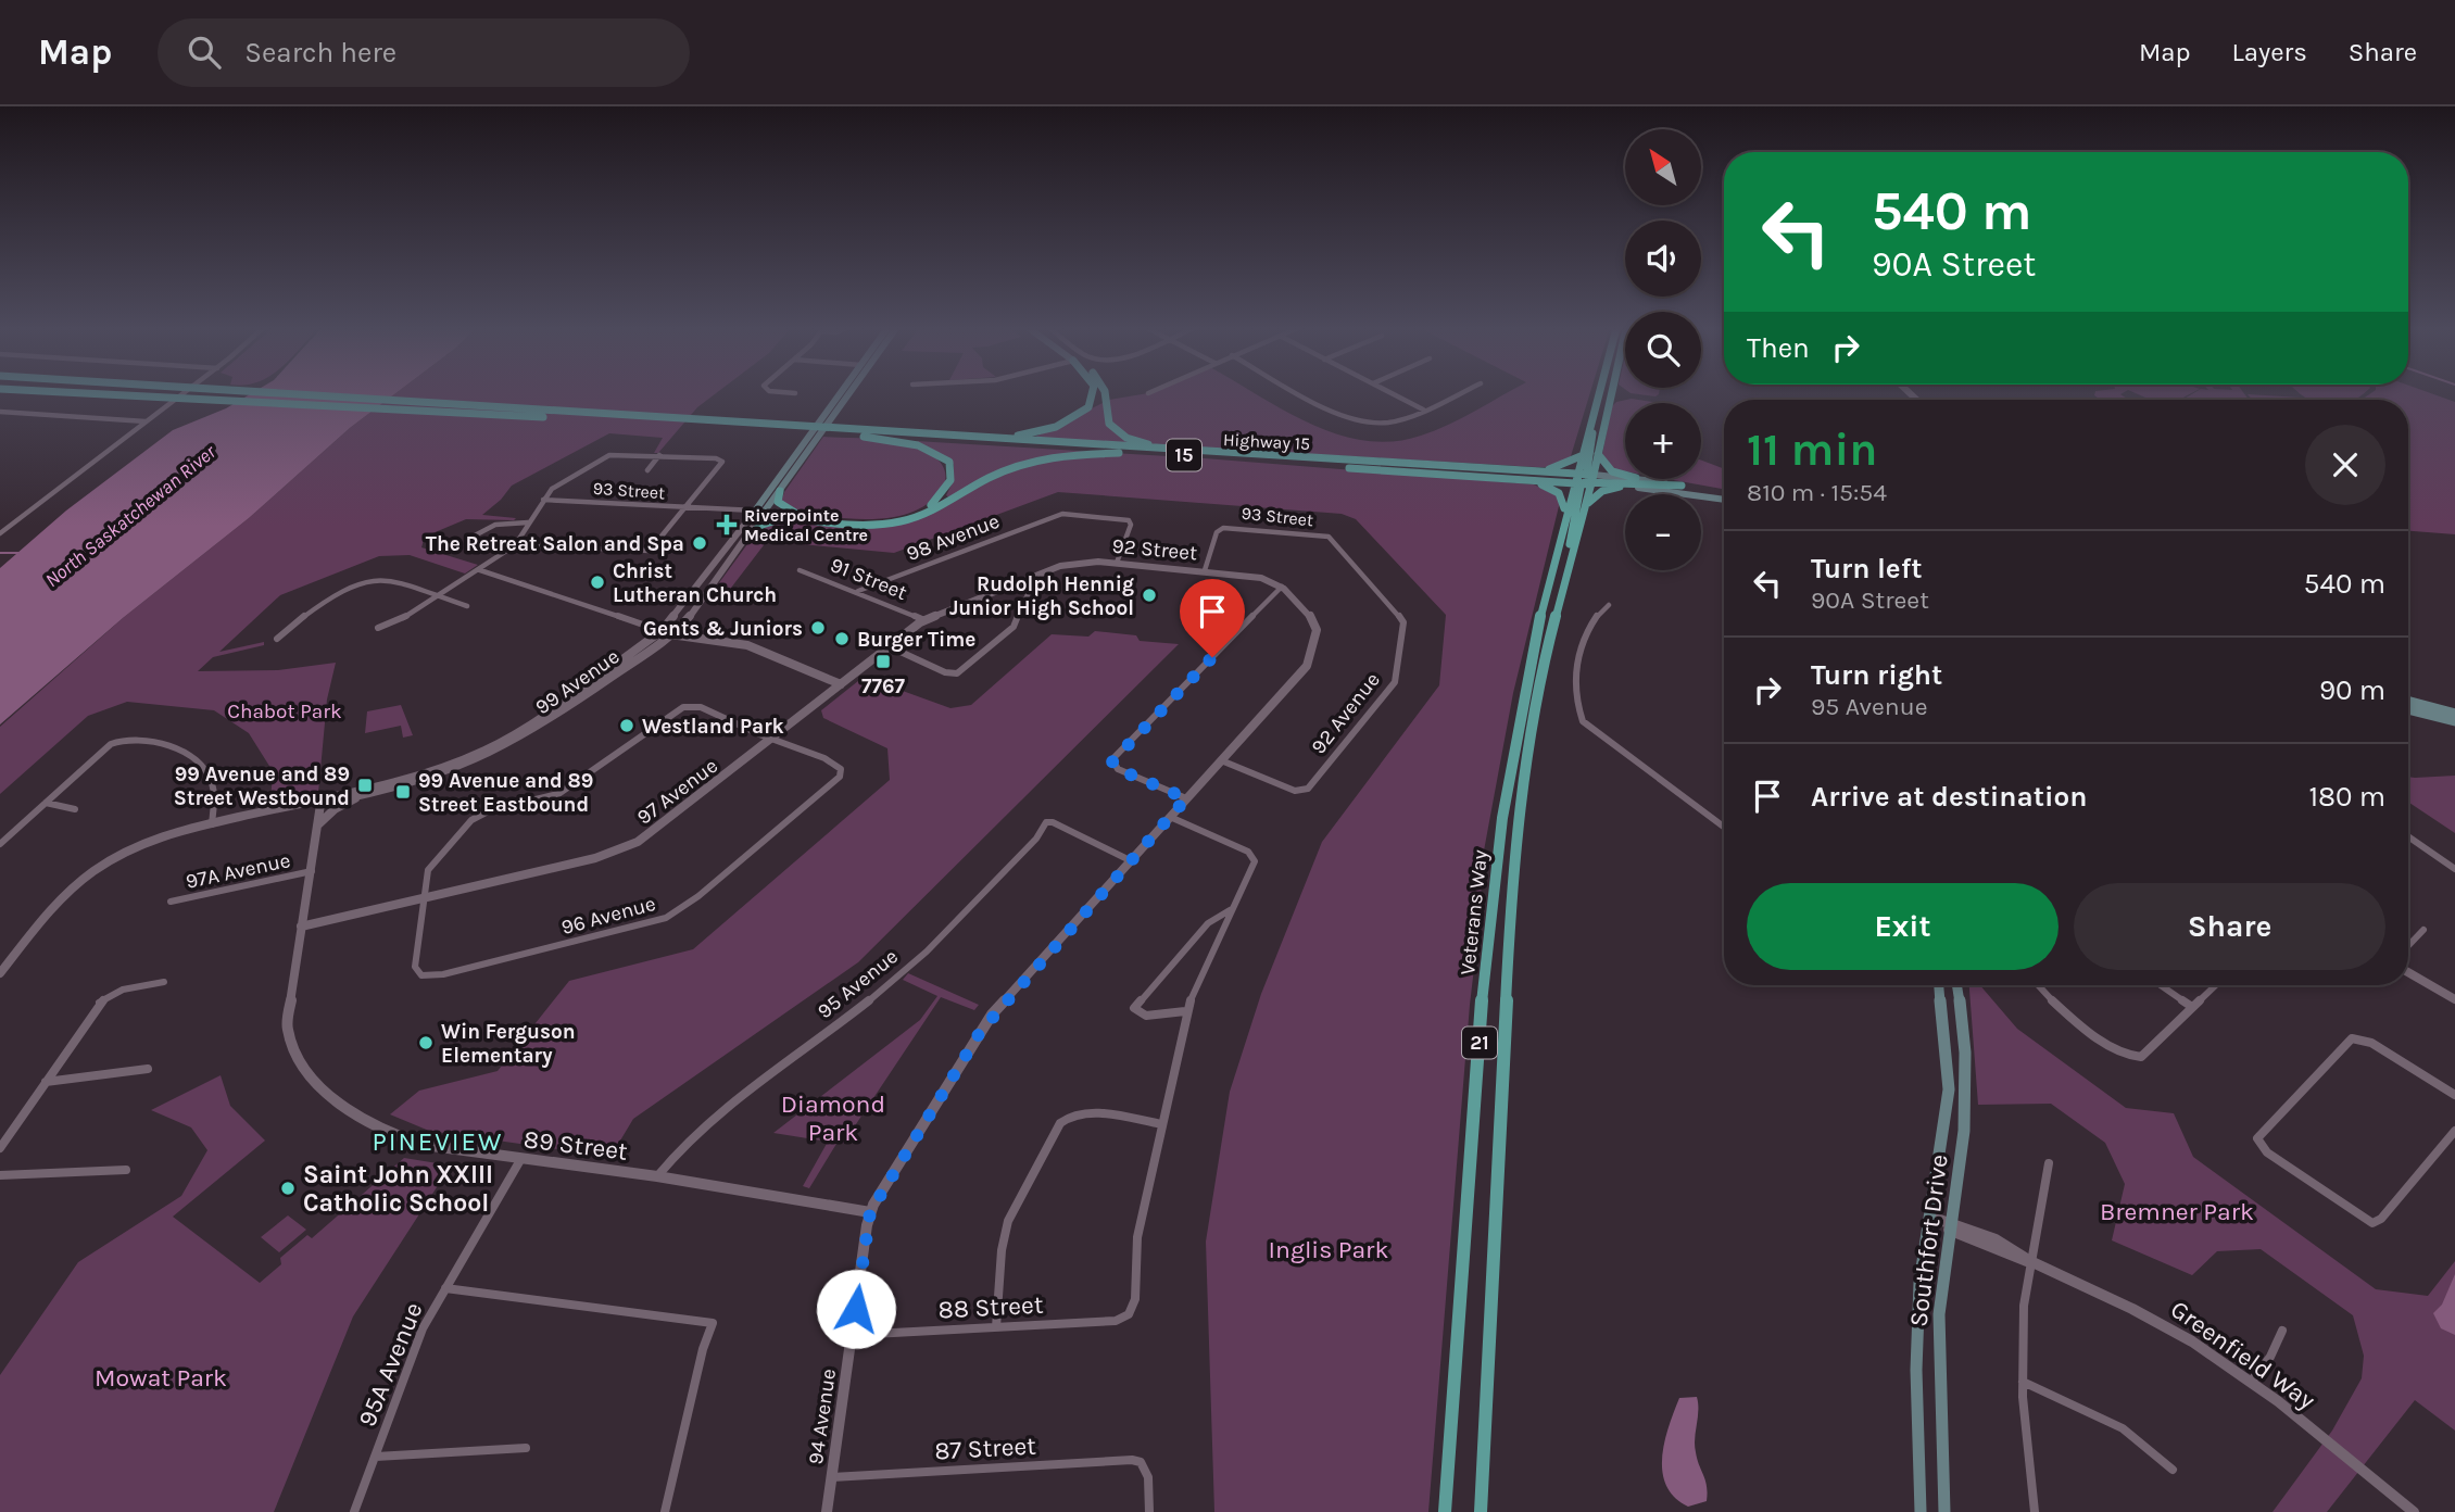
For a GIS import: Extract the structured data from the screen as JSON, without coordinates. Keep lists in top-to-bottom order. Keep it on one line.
{"streets":{"main road":["Highway 15","15","99 Avenue","Veterans Way","21","Southfort Drive"],"street":["93 Street","98 Avenue","92 Street","91 Street","92 Avenue","97 Avenue","97A Avenue","96 Avenue","95 Avenue","89 Street","88 Street","Greenfield Way","95A Avenue","94 Avenue","87 Street"]},"crossings":[["Highway 15","Veterans Way"],["93 Street","92 Street"],["93 Street","99 Avenue"],["93 Street","92 Avenue"],["98 Avenue","92 Street"],["98 Avenue","91 Street"],["92 Street","97 Avenue"],["92 Street","94 Avenue"],["91 Street","97 Avenue"],["99 Avenue","89 Street"],["92 Avenue","94 Avenue"],["97 Avenue","96 Avenue"],["97 Avenue","89 Street"],["97A Avenue","89 Street"],["95 Avenue","89 Street"],["95 Avenue","94 Avenue"],["89 Street","95A Avenue"],["89 Street","94 Avenue"],["Southfort Drive","Greenfield Way"],["88 Street","94 Avenue"],["94 Avenue","87 Street"]],"districts":["PINEVIEW"],"water":["North Saskatchewan River"],"parks":["Chabot Park","Diamond Park","Bremner Park","Inglis Park","Mowat Park"],"places":{"health":["Riverpointe Medical Centre"],"other":["The Retreat Salon and Spa","Christ Lutheran Church","Rudolph Hennig Junior High School","Gents & Juniors","Burger Time","Westland Park","Win Ferguson Elementary","Saint John XXIII Catholic School"],"transit":["7767","99 Avenue and 89 Street Westbound","99 Avenue and 89 Street Eastbound"]},"north":"top left","page":{"header":"Map","search":"Search here","nav":["Map","Layers","Share"],"map_buttons":["+","−"],"turn":["540 m","90A Street"],"then":"Then","heading":["11 min","810 m · 15:54"],"list":[{"name":"Turn left","note":"90A Street","value":"540 m"},{"name":"Turn right","note":"95 Avenue","value":"90 m"},{"name":"Arrive at destination","value":"180 m"}],"buttons":["Exit","Share"]}}
